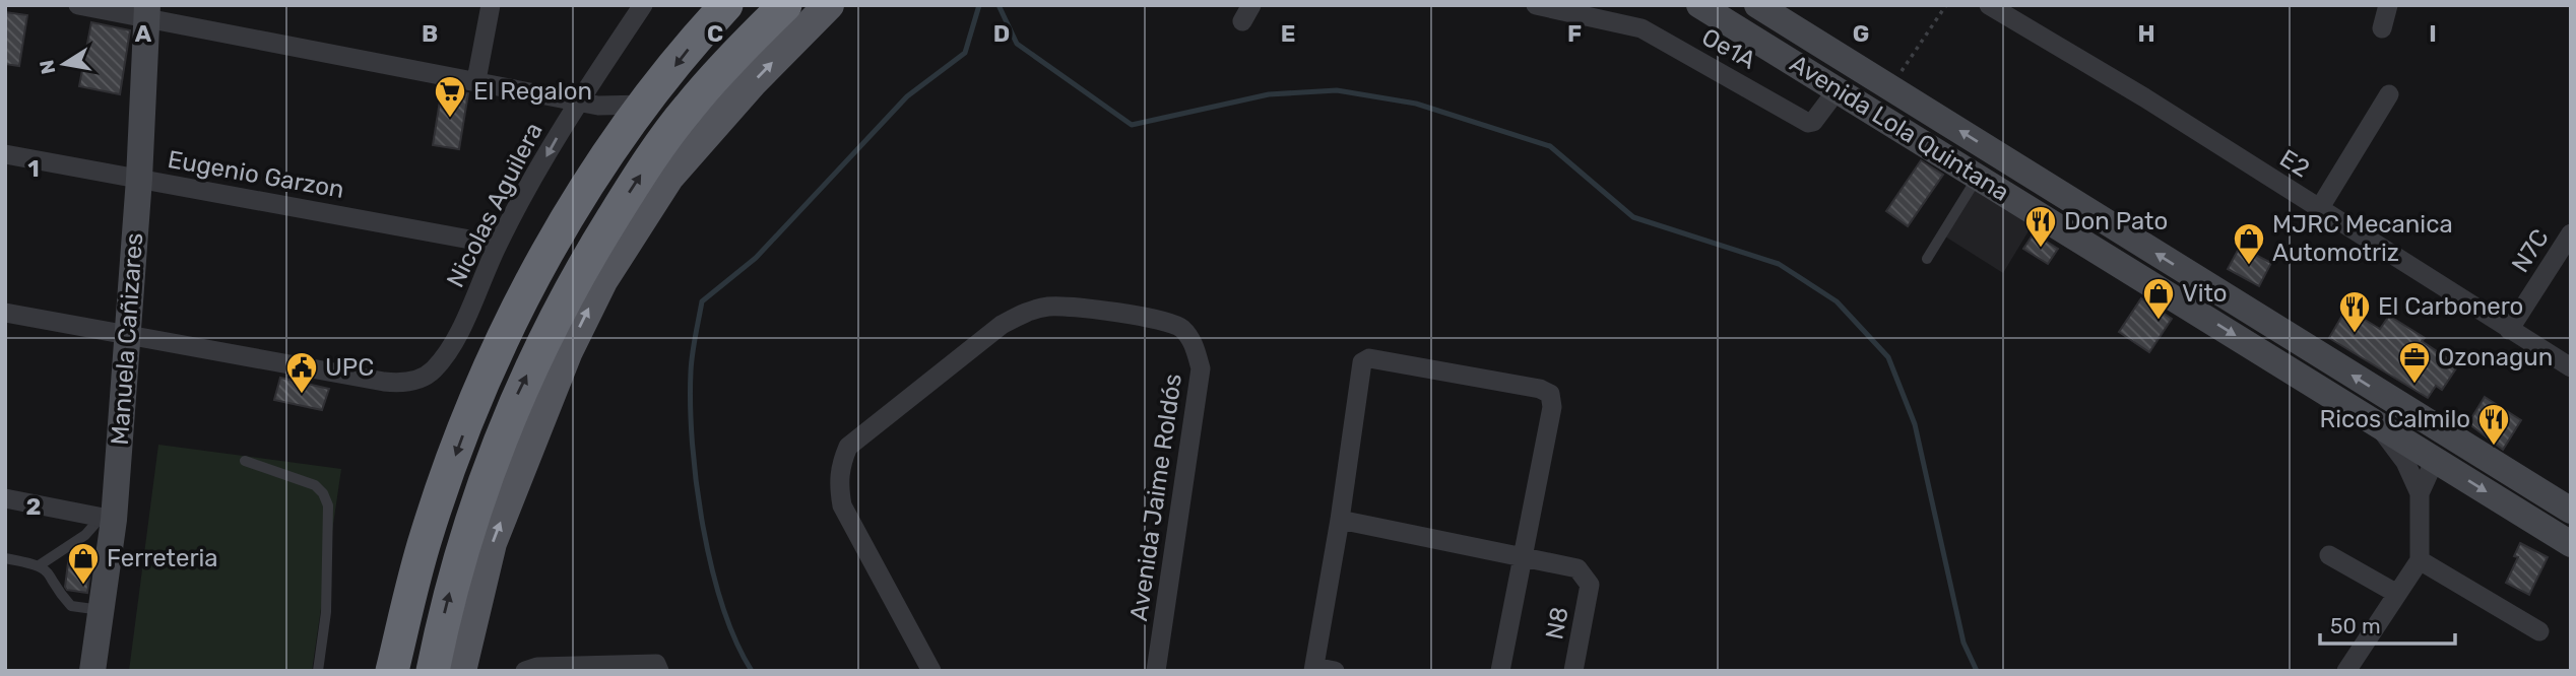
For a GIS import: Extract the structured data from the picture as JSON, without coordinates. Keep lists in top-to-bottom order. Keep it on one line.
{"streets":{"main road":["Avenida Lola Quintana","Manuela Cañizares"],"street":["Oe1A","E2","Eugenio Garzon","Nicolas Aguilera","N7C","Avenida Jaime Roldós","N8"]},"crossings":[["Oe1A","Avenida Lola Quintana"],["E2","N7C"],["Eugenio Garzon","Nicolas Aguilera"],["Eugenio Garzon","Manuela Cañizares"],["Nicolas Aguilera","Manuela Cañizares"]],"places":{"supermarket":["El Regalon"],"restaurant":["Don Pato","El Carbonero","Ricos Calmilo"],"shop":["MJRC Mecanica Automotriz","Vito","Ferreteria"],"office":["Ozonagun"],"public building":["UPC"]},"scale_bar":"50 m","north":"left","grid":{"columns":["A","B","C","D","E","F","G","H","I"],"rows":["1","2"]}}
